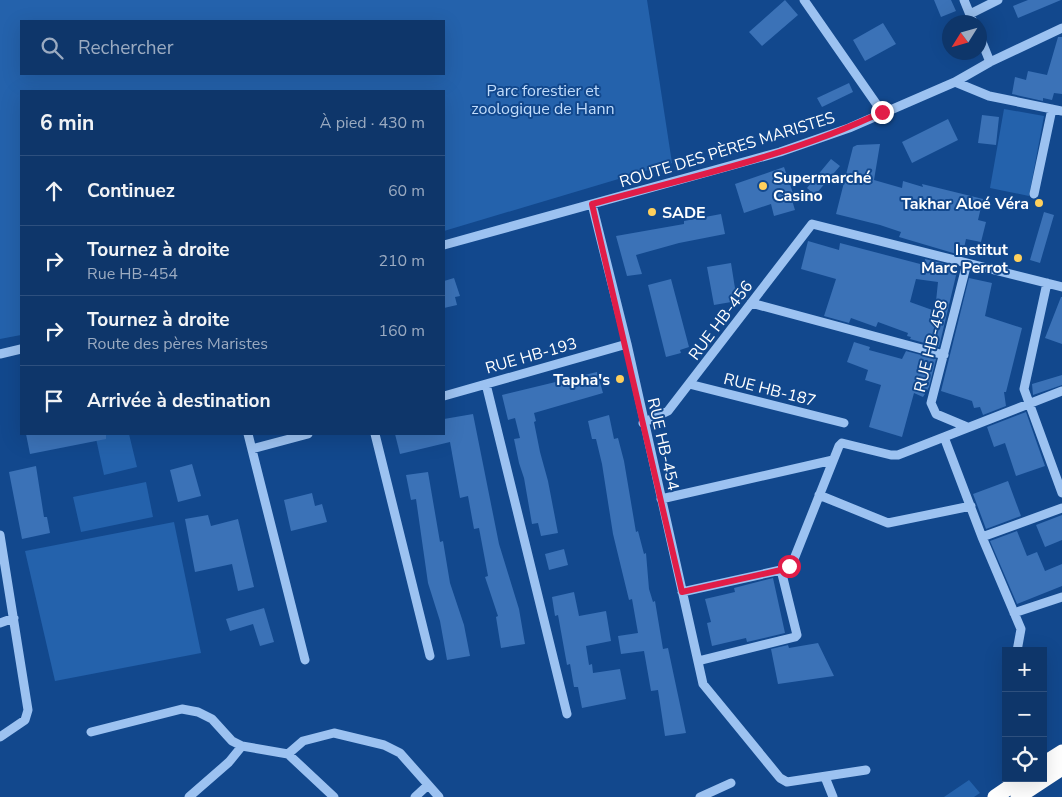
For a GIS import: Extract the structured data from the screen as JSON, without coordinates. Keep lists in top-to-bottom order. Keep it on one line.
{"streets":{"street":["ROUTE DES PÈRES MARISTES","RUE HB-456","RUE HB-458","RUE HB-193","RUE HB-187","RUE HB-454"]},"crossings":[["ROUTE DES PÈRES MARISTES","RUE HB-454"],["RUE HB-456","RUE HB-458"],["RUE HB-456","RUE HB-187"],["RUE HB-456","RUE HB-454"],["RUE HB-193","RUE HB-454"]],"parks":["Parc forestier et zoologique de Hann"],"places":["Supermarché Casino","Takhar Aloé Véra","SADE","Institut Marc Perrot","Tapha's"],"north":"bottom left","page":{"search":"Rechercher","heading":["6 min","À pied · 430 m"],"list":[["Continuez","60 m"],["Tournez à droite","Rue HB-454","210 m"],["Tournez à droite","Route des pères Maristes","160 m"],"Arrivée à destination"],"map_buttons":["+","−"]}}
